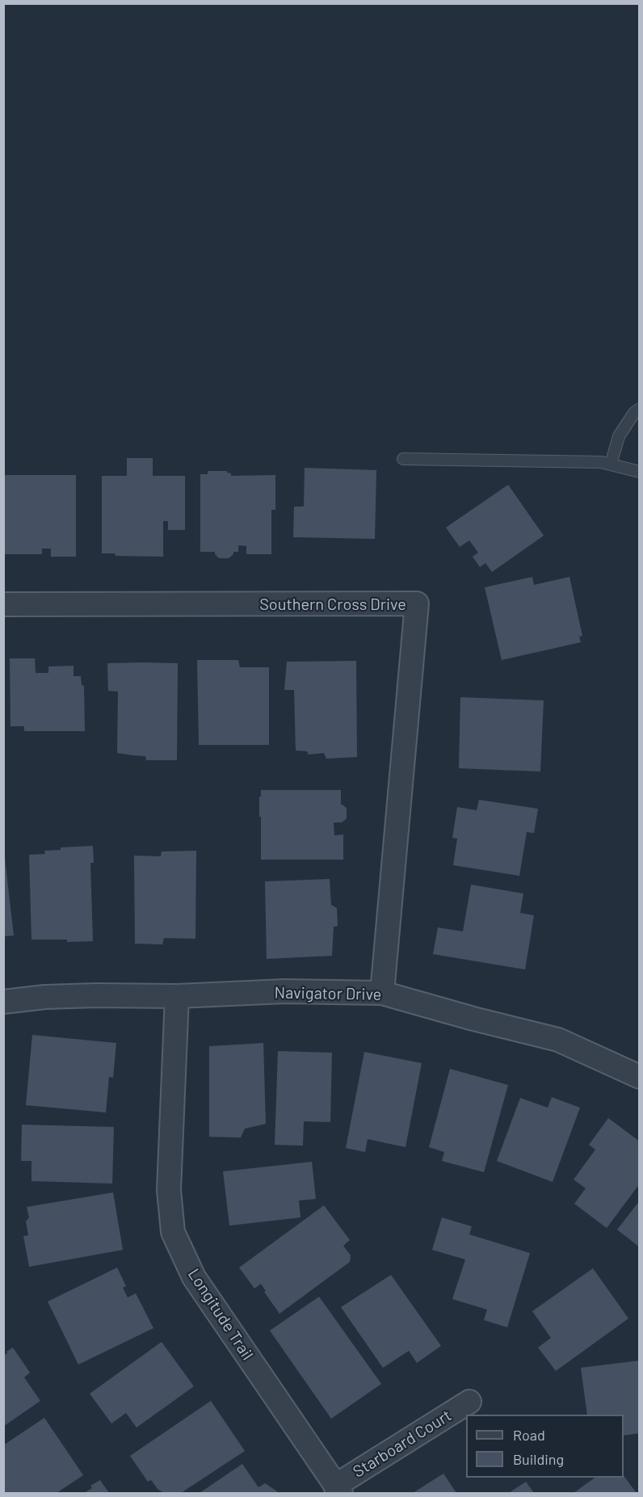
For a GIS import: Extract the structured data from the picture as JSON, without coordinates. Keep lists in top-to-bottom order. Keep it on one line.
{"streets":{"street":["Southern Cross Drive","Navigator Drive","Longitude Trail","Starboard Court"]},"crossings":[["Southern Cross Drive","Navigator Drive"],["Navigator Drive","Longitude Trail"],["Longitude Trail","Starboard Court"]],"legend":["Road","Building"]}
